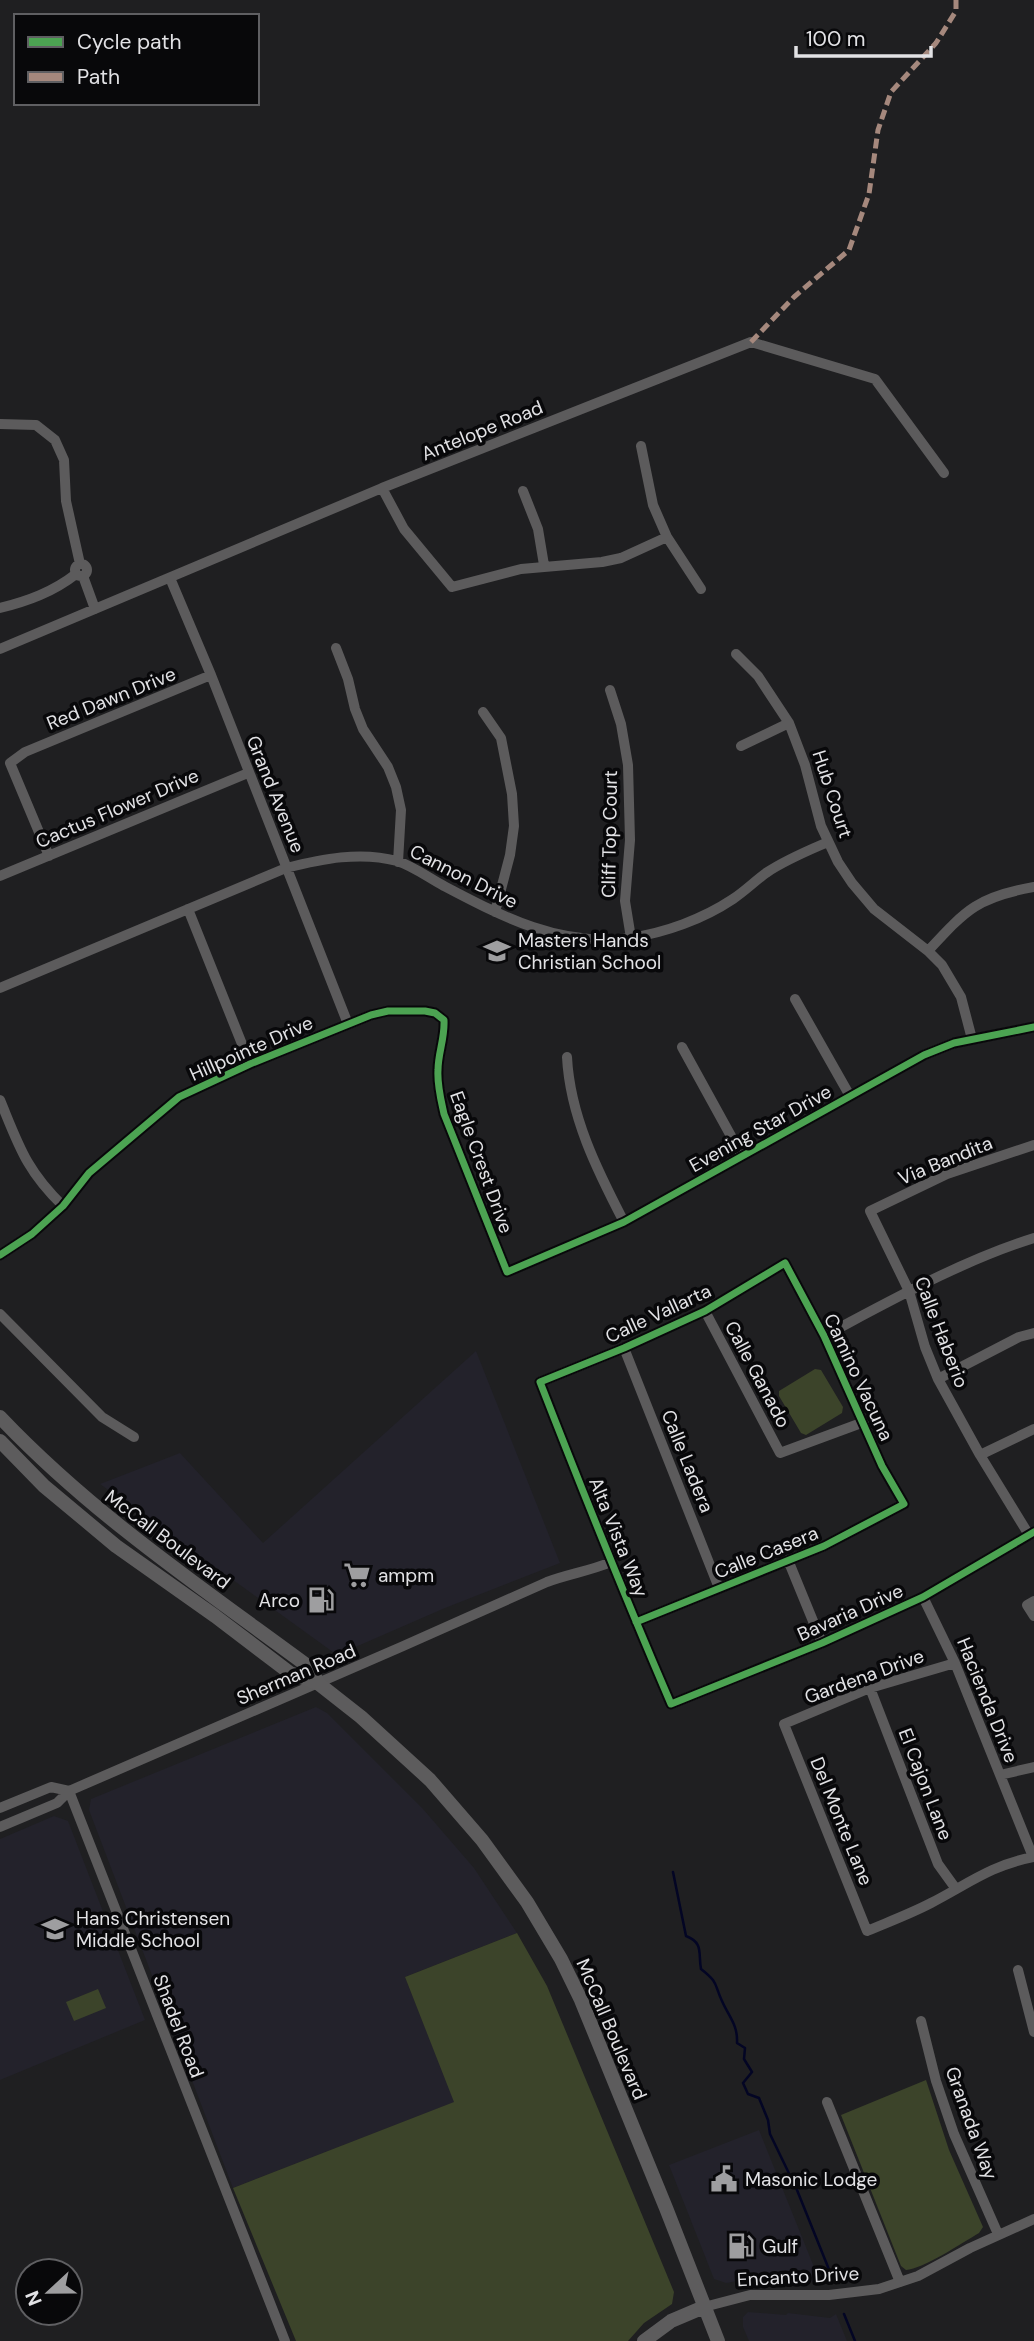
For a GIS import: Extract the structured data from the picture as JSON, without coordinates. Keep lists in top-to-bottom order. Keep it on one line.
{"streets":{"main road":["McCall Boulevard","Encanto Drive"],"street":["Antelope Road","Red Dawn Drive","Grand Avenue","Hub Court","Cactus Flower Drive","Cliff Top Court","Cannon Drive","Hillpointe Drive","Evening Star Drive","Via Bandita","Eagle Crest Drive","Calle Vallarta","Calle Haberio","Calle Ganado","Camino Vacuna","Calle Ladera","Alta Vista Way","Calle Casera","Bavaria Drive","Sherman Road","Gardena Drive","Hacienda Drive","El Cajon Lane","Del Monte Lane","Shadel Road","Granada Way"]},"crossings":[["Antelope Road","Grand Avenue"],["Red Dawn Drive","Grand Avenue"],["Red Dawn Drive","Cactus Flower Drive"],["Grand Avenue","Cactus Flower Drive"],["Grand Avenue","Cannon Drive"],["Grand Avenue","Hillpointe Drive"],["Hub Court","Cannon Drive"],["Hub Court","Evening Star Drive"],["Cliff Top Court","Cannon Drive"],["Hillpointe Drive","Eagle Crest Drive"],["Evening Star Drive","Eagle Crest Drive"],["Via Bandita","Calle Haberio"],["Calle Vallarta","Calle Ganado"],["Calle Vallarta","Camino Vacuna"],["Calle Vallarta","Calle Ladera"],["Calle Vallarta","Alta Vista Way"],["Calle Haberio","Bavaria Drive"],["Calle Ganado","Camino Vacuna"],["Camino Vacuna","Calle Casera"],["Calle Ladera","Calle Casera"],["Alta Vista Way","Calle Casera"],["Alta Vista Way","Bavaria Drive"],["Alta Vista Way","Sherman Road"],["McCall Boulevard","Sherman Road"],["McCall Boulevard","Encanto Drive"],["Bavaria Drive","Hacienda Drive"],["Sherman Road","Shadel Road"],["Gardena Drive","Hacienda Drive"],["Gardena Drive","El Cajon Lane"],["Gardena Drive","Del Monte Lane"],["El Cajon Lane","Del Monte Lane"],["Granada Way","Encanto Drive"]],"places":{"school or university":["Masters Hands Christian School","Hans Christensen Middle School"],"supermarket":["ampm"],"fuel station":["Arco","Gulf"],"public building":["Masonic Lodge"]},"legend":["Cycle path","Path"],"scale_bar":"100 m","north":"left"}
